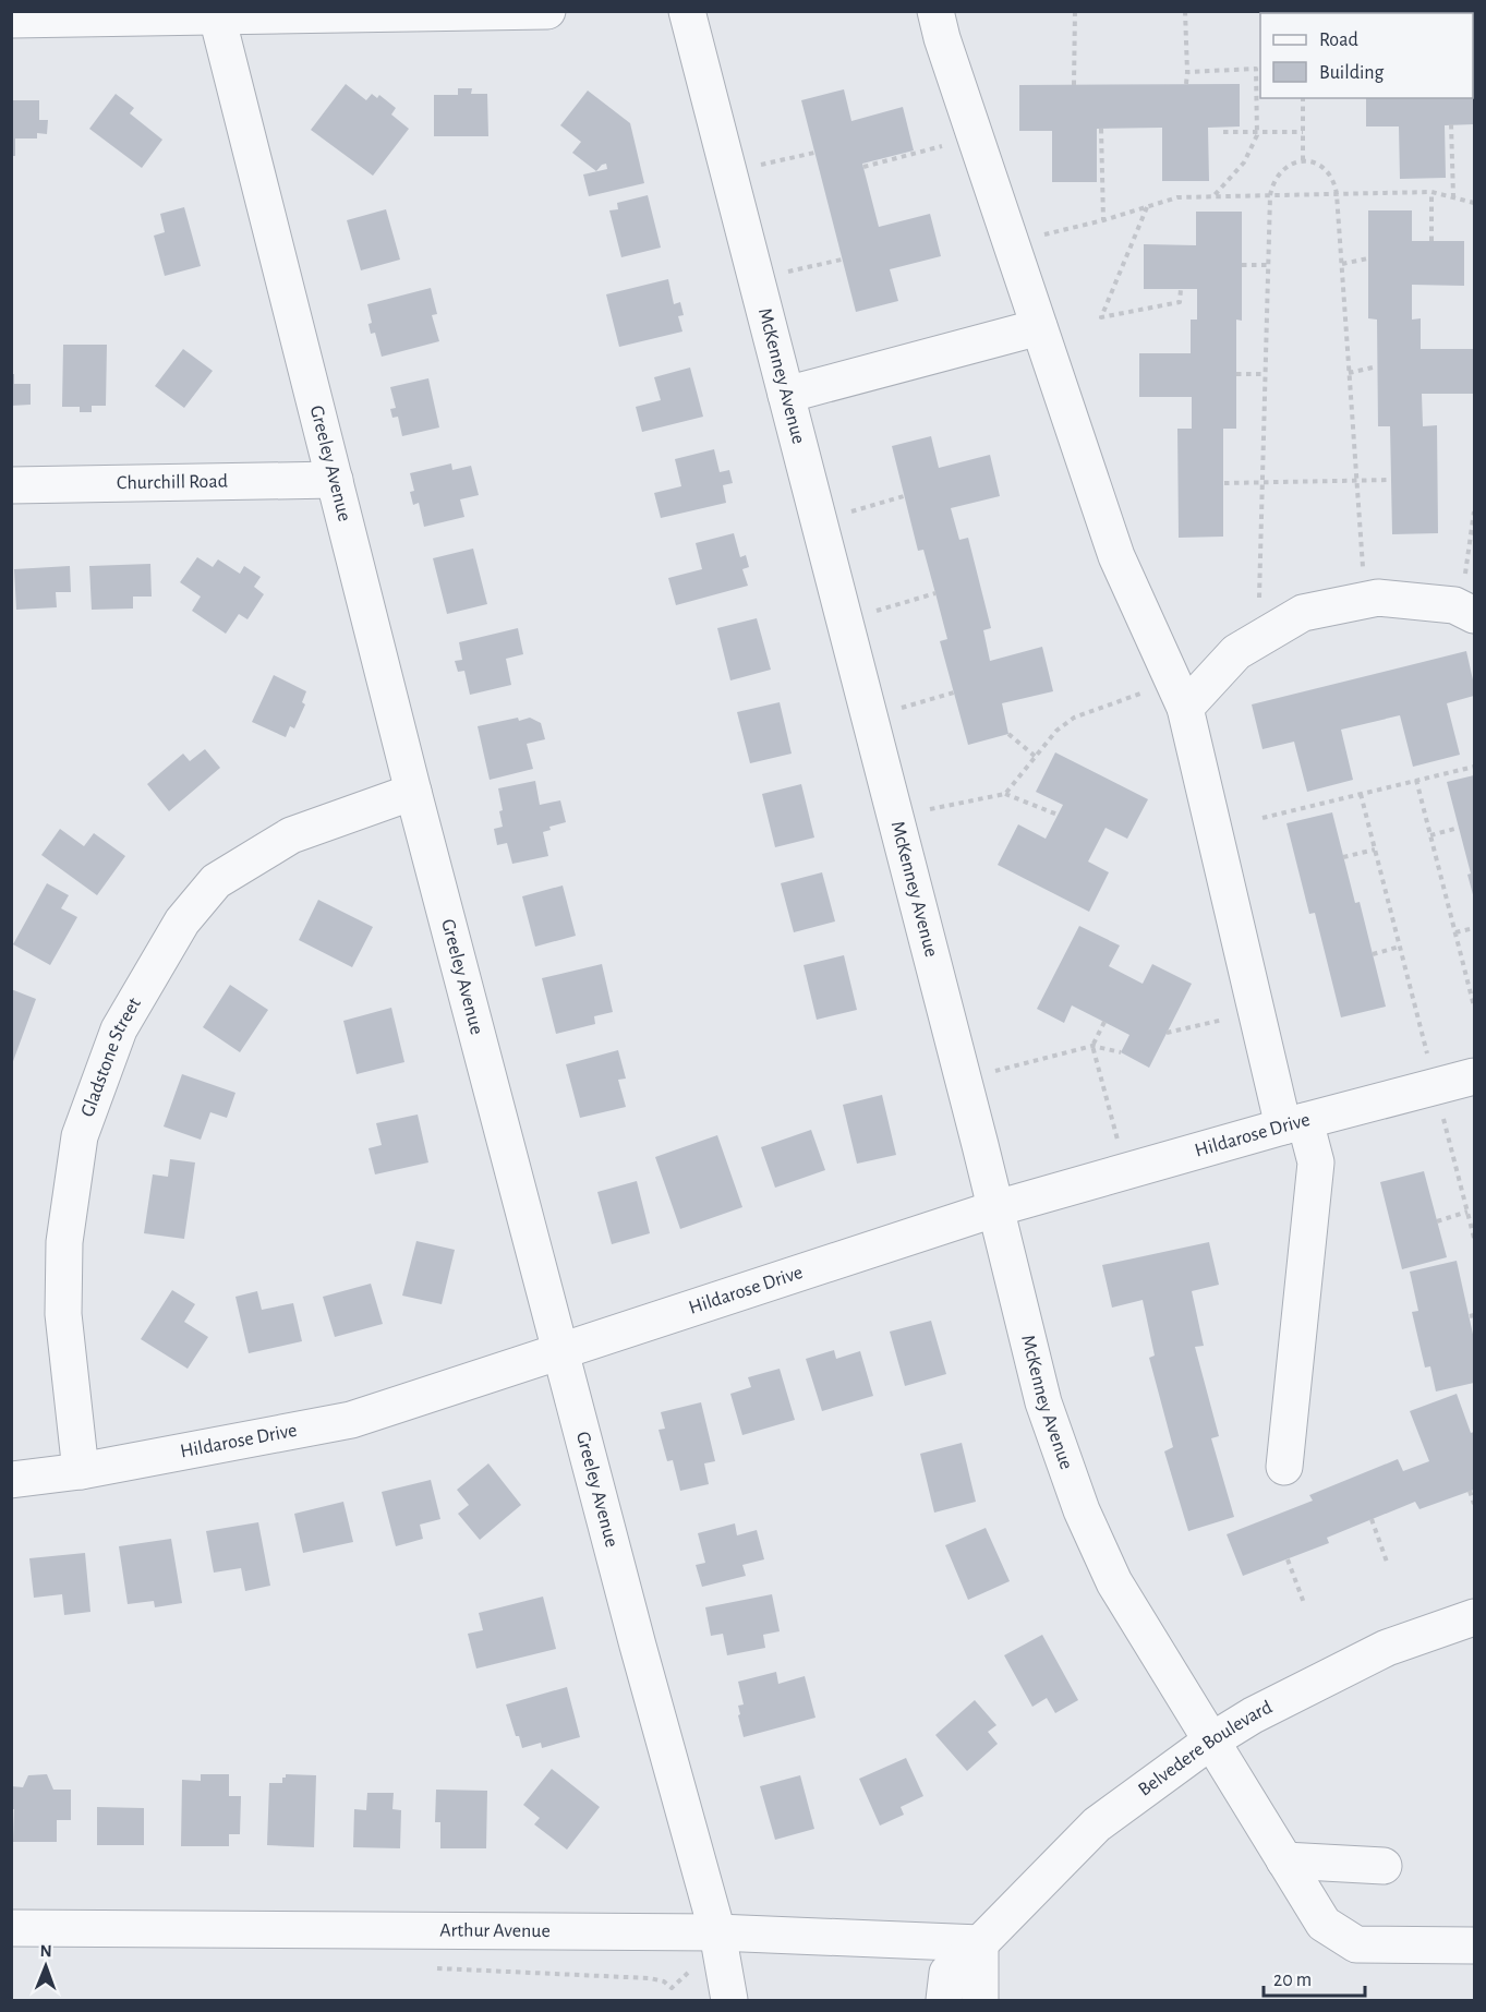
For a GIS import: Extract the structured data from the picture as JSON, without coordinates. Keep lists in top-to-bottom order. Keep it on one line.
{"streets":{"street":["McKenney Avenue","Greeley Avenue","Churchill Road","Gladstone Street","Hildarose Drive","Belvedere Boulevard","Arthur Avenue"]},"crossings":[["McKenney Avenue","Hildarose Drive"],["McKenney Avenue","Belvedere Boulevard"],["Greeley Avenue","Churchill Road"],["Greeley Avenue","Gladstone Street"],["Greeley Avenue","Hildarose Drive"],["Greeley Avenue","Arthur Avenue"],["Gladstone Street","Hildarose Drive"],["Belvedere Boulevard","Arthur Avenue"]],"legend":["Road","Building"],"scale_bar":"20 m","north":"top"}
